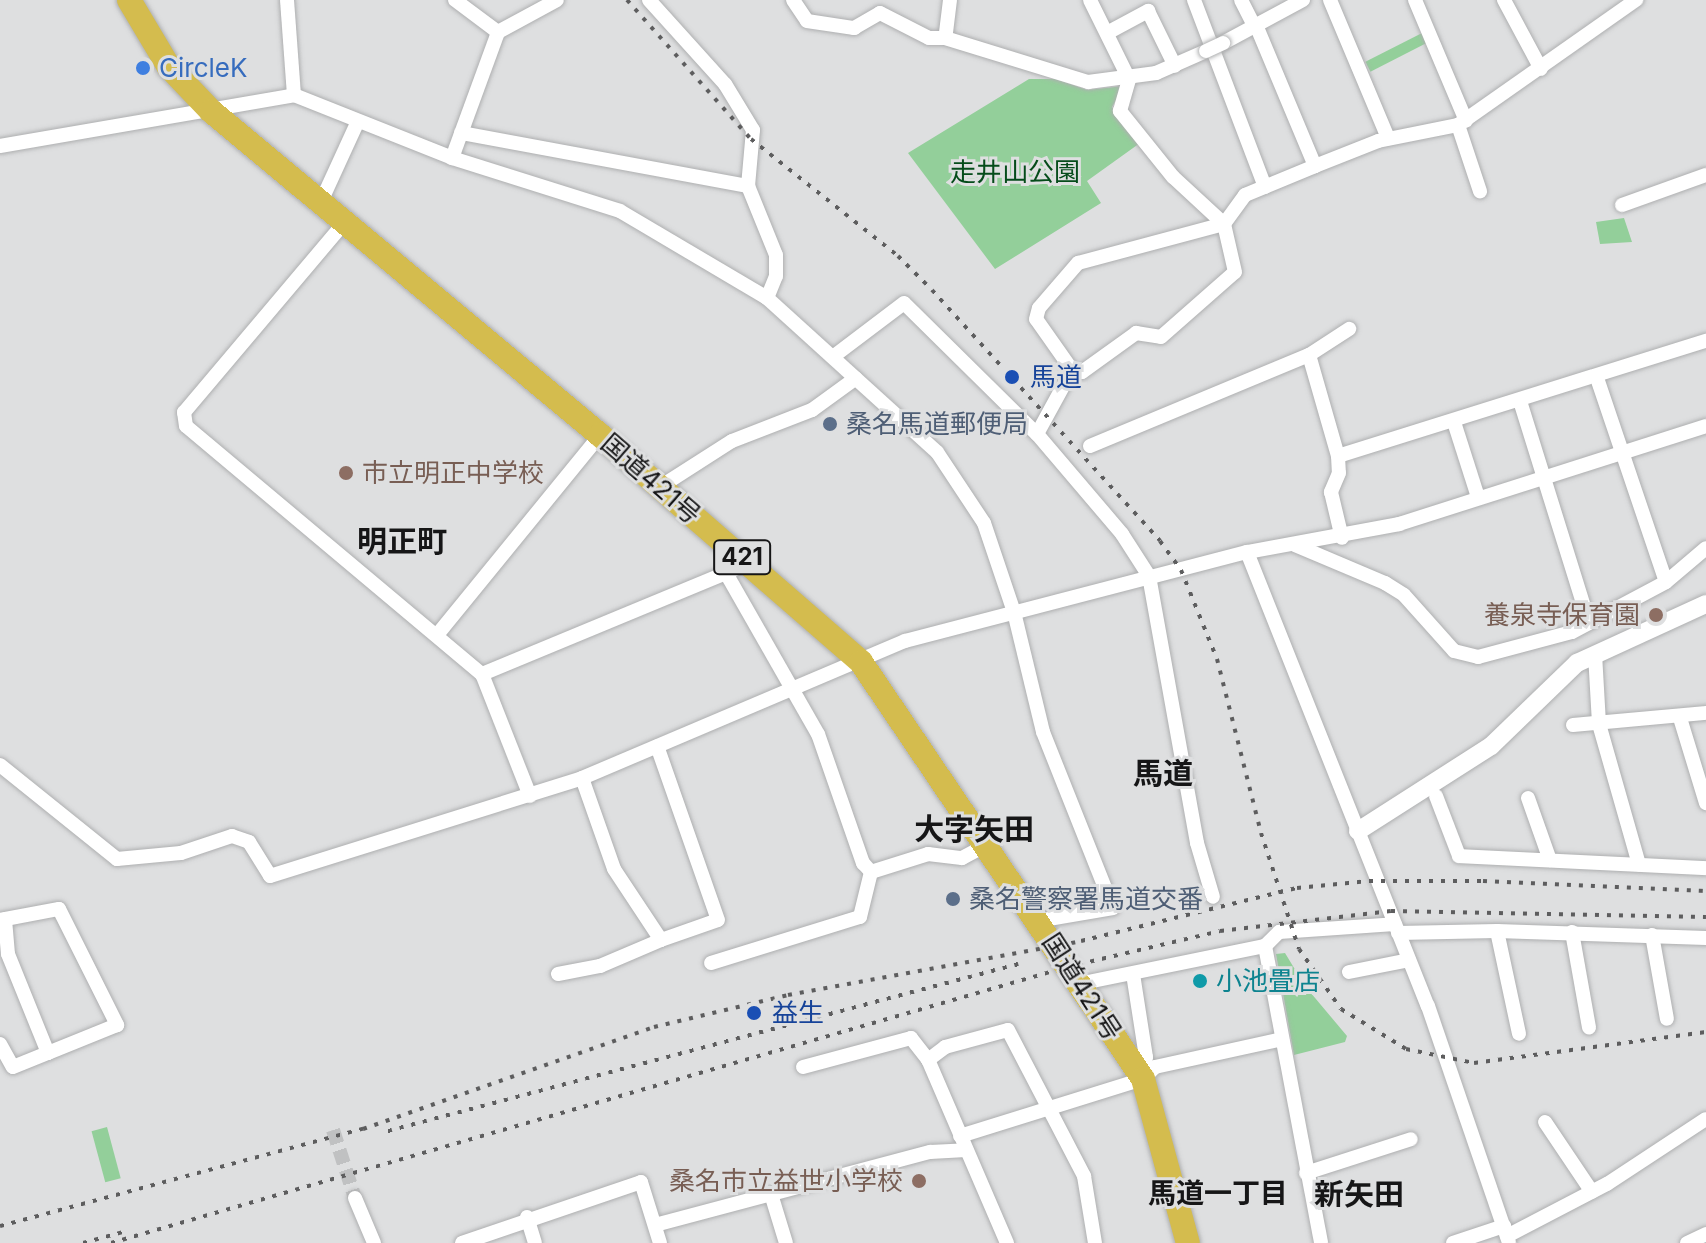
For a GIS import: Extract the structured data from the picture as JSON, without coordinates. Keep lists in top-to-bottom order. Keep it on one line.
{"streets":{"highway":["国道421号","421"]},"districts":["明正町","馬道","大字矢田","馬道一丁目","新矢田"],"parks":["走井山公園"],"places":["CircleK","馬道","桑名馬道郵便局","市立明正中学校","養泉寺保育園","桑名警察署馬道交番","小池畳店","益生","桑名市立益世小学校"]}
